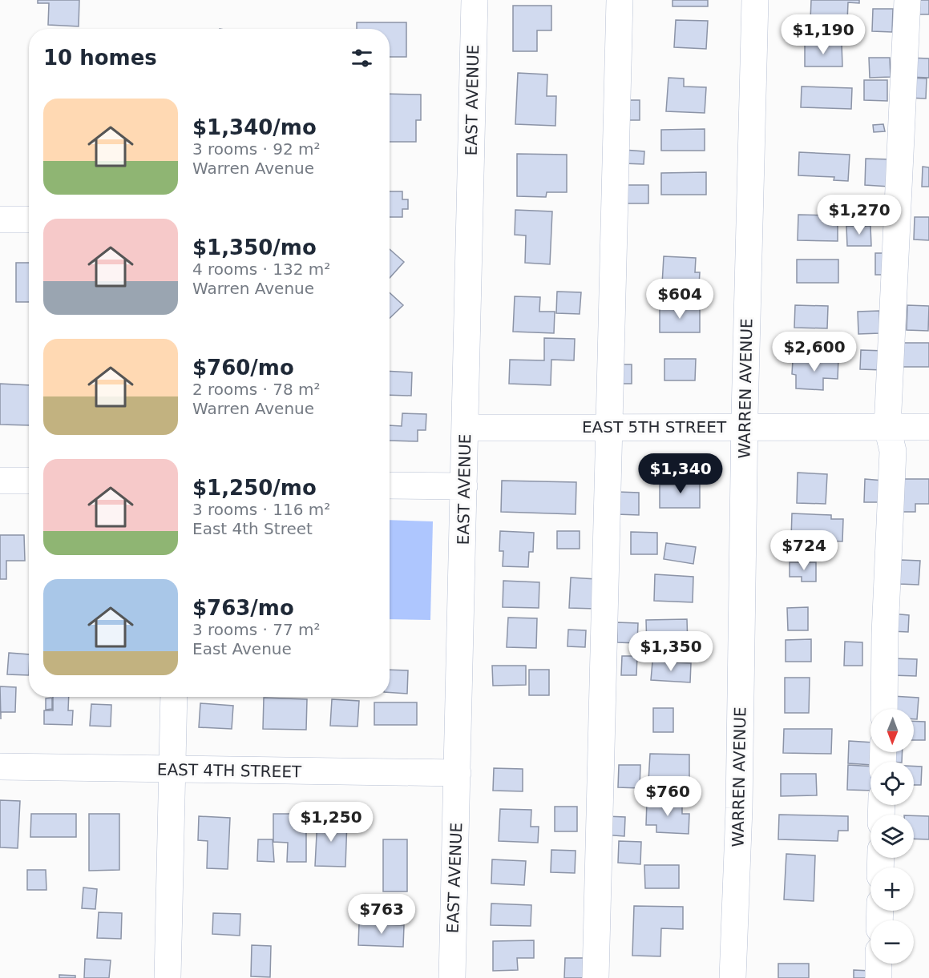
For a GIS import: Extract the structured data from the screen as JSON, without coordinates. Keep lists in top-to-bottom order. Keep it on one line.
{"streets":{"street":["EAST AVENUE","WARREN AVENUE","EAST 5TH STREET","EAST 4TH STREET"]},"crossings":[["EAST AVENUE","EAST 5TH STREET"],["EAST AVENUE","EAST 4TH STREET"],["WARREN AVENUE","EAST 5TH STREET"]],"north":"bottom","page":{"price":["$1,190","$1,270","$604","$2,600","$1,340","$724","$1,350","$760","$1,250","$763"],"heading":"10 homes","list":[{"name":"$1,340/mo","note":"3 rooms · 92 m² · Warren Avenue"},{"name":"$1,350/mo","note":"4 rooms · 132 m² · Warren Avenue"},{"name":"$760/mo","note":"2 rooms · 78 m² · Warren Avenue"},{"name":"$1,250/mo","note":"3 rooms · 116 m² · East 4th Street"},{"name":"$763/mo","note":"3 rooms · 77 m² · East Avenue"}],"map_buttons":["+","−"]}}
